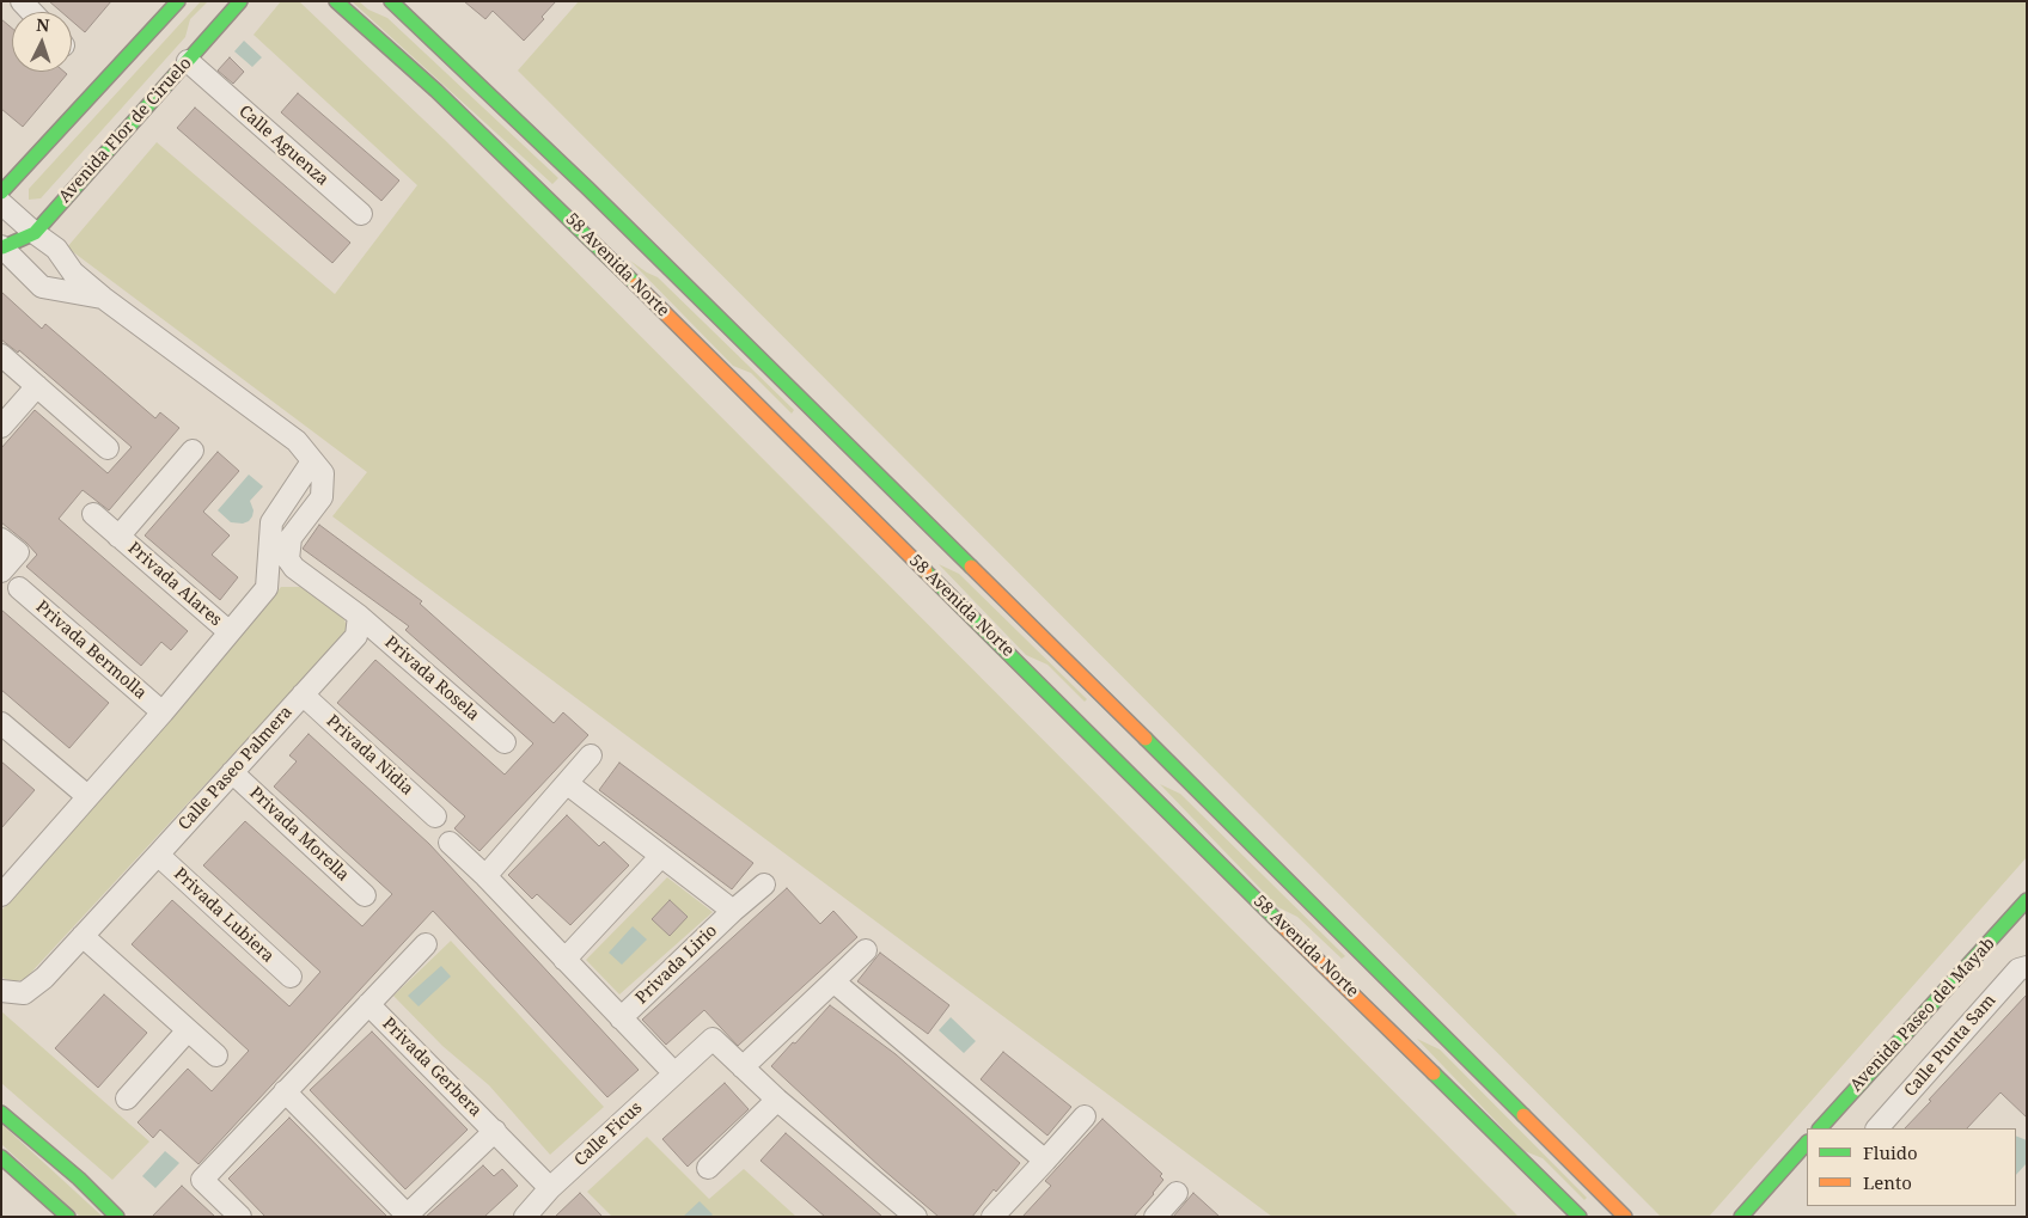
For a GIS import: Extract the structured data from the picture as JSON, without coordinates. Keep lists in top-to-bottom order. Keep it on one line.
{"streets":{"main road":["Avenida Flor de Ciruelo","58 Avenida Norte","Avenida Paseo del Mayab"],"street":["Calle Aguenza","Privada Alares","Privada Bermolla","Privada Rosela","Privada Nidia","Calle Paseo Palmera","Privada Morella","Privada Lubiera","Privada Lirio","Calle Punta Sam","Privada Gerbera","Calle Ficus"]},"crossings":[["Avenida Flor de Ciruelo","Calle Aguenza"],["Privada Rosela","Calle Paseo Palmera"],["Privada Nidia","Calle Paseo Palmera"],["Calle Paseo Palmera","Privada Morella"],["Calle Paseo Palmera","Privada Lubiera"],["Privada Gerbera","Calle Ficus"]],"legend":["Fluido","Lento"],"north":"top"}
